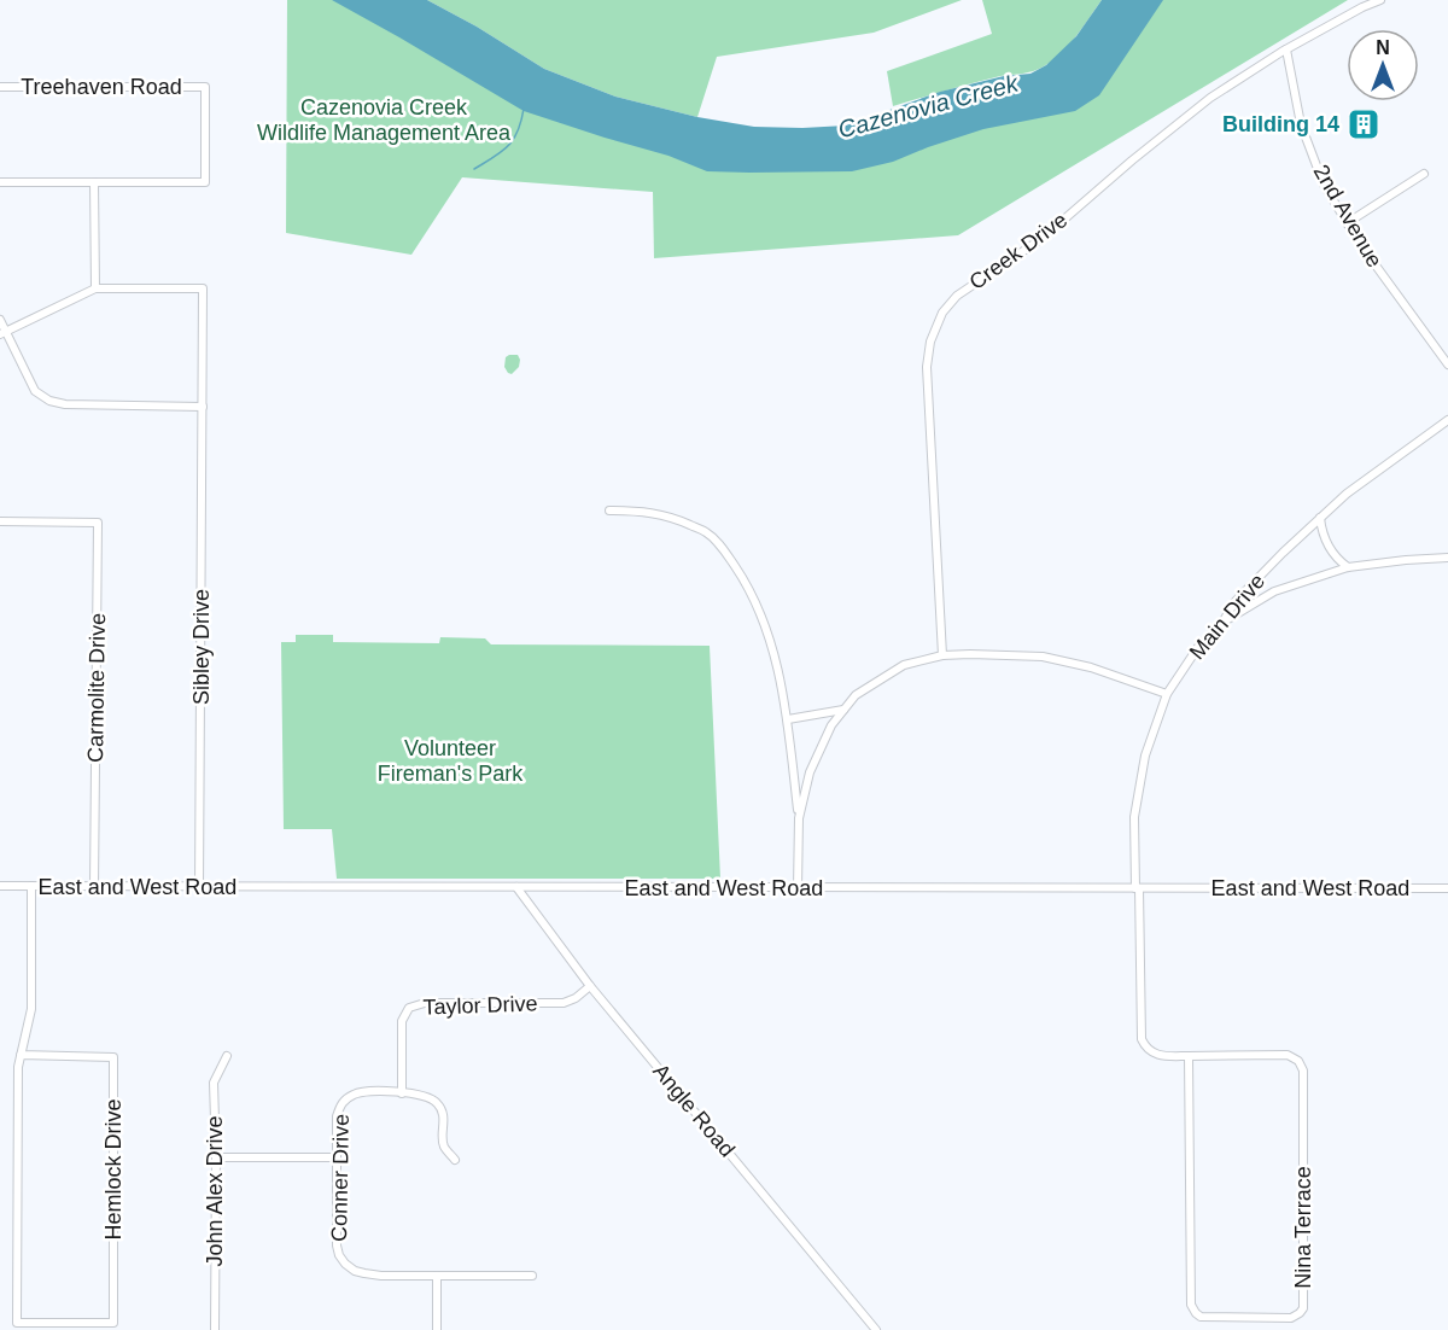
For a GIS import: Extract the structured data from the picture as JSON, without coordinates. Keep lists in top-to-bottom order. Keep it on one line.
{"streets":{"street":["Treehaven Road","2nd Avenue","Creek Drive","Main Drive","Sibley Drive","Carmolite Drive","East and West Road","Taylor Drive","Angle Road","Hemlock Drive","Conner Drive","John Alex Drive","Nina Terrace"]},"crossings":[["2nd Avenue","Creek Drive"],["Main Drive","East and West Road"],["Main Drive","Nina Terrace"],["Sibley Drive","East and West Road"],["Carmolite Drive","East and West Road"],["East and West Road","Angle Road"],["East and West Road","Nina Terrace"],["Taylor Drive","Angle Road"],["Taylor Drive","Conner Drive"]],"water":["Cazenovia Creek"],"parks":["Cazenovia Creek Wildlife Management Area","Volunteer Fireman's Park"],"places":{"building":["Building 14"]},"north":"top"}
